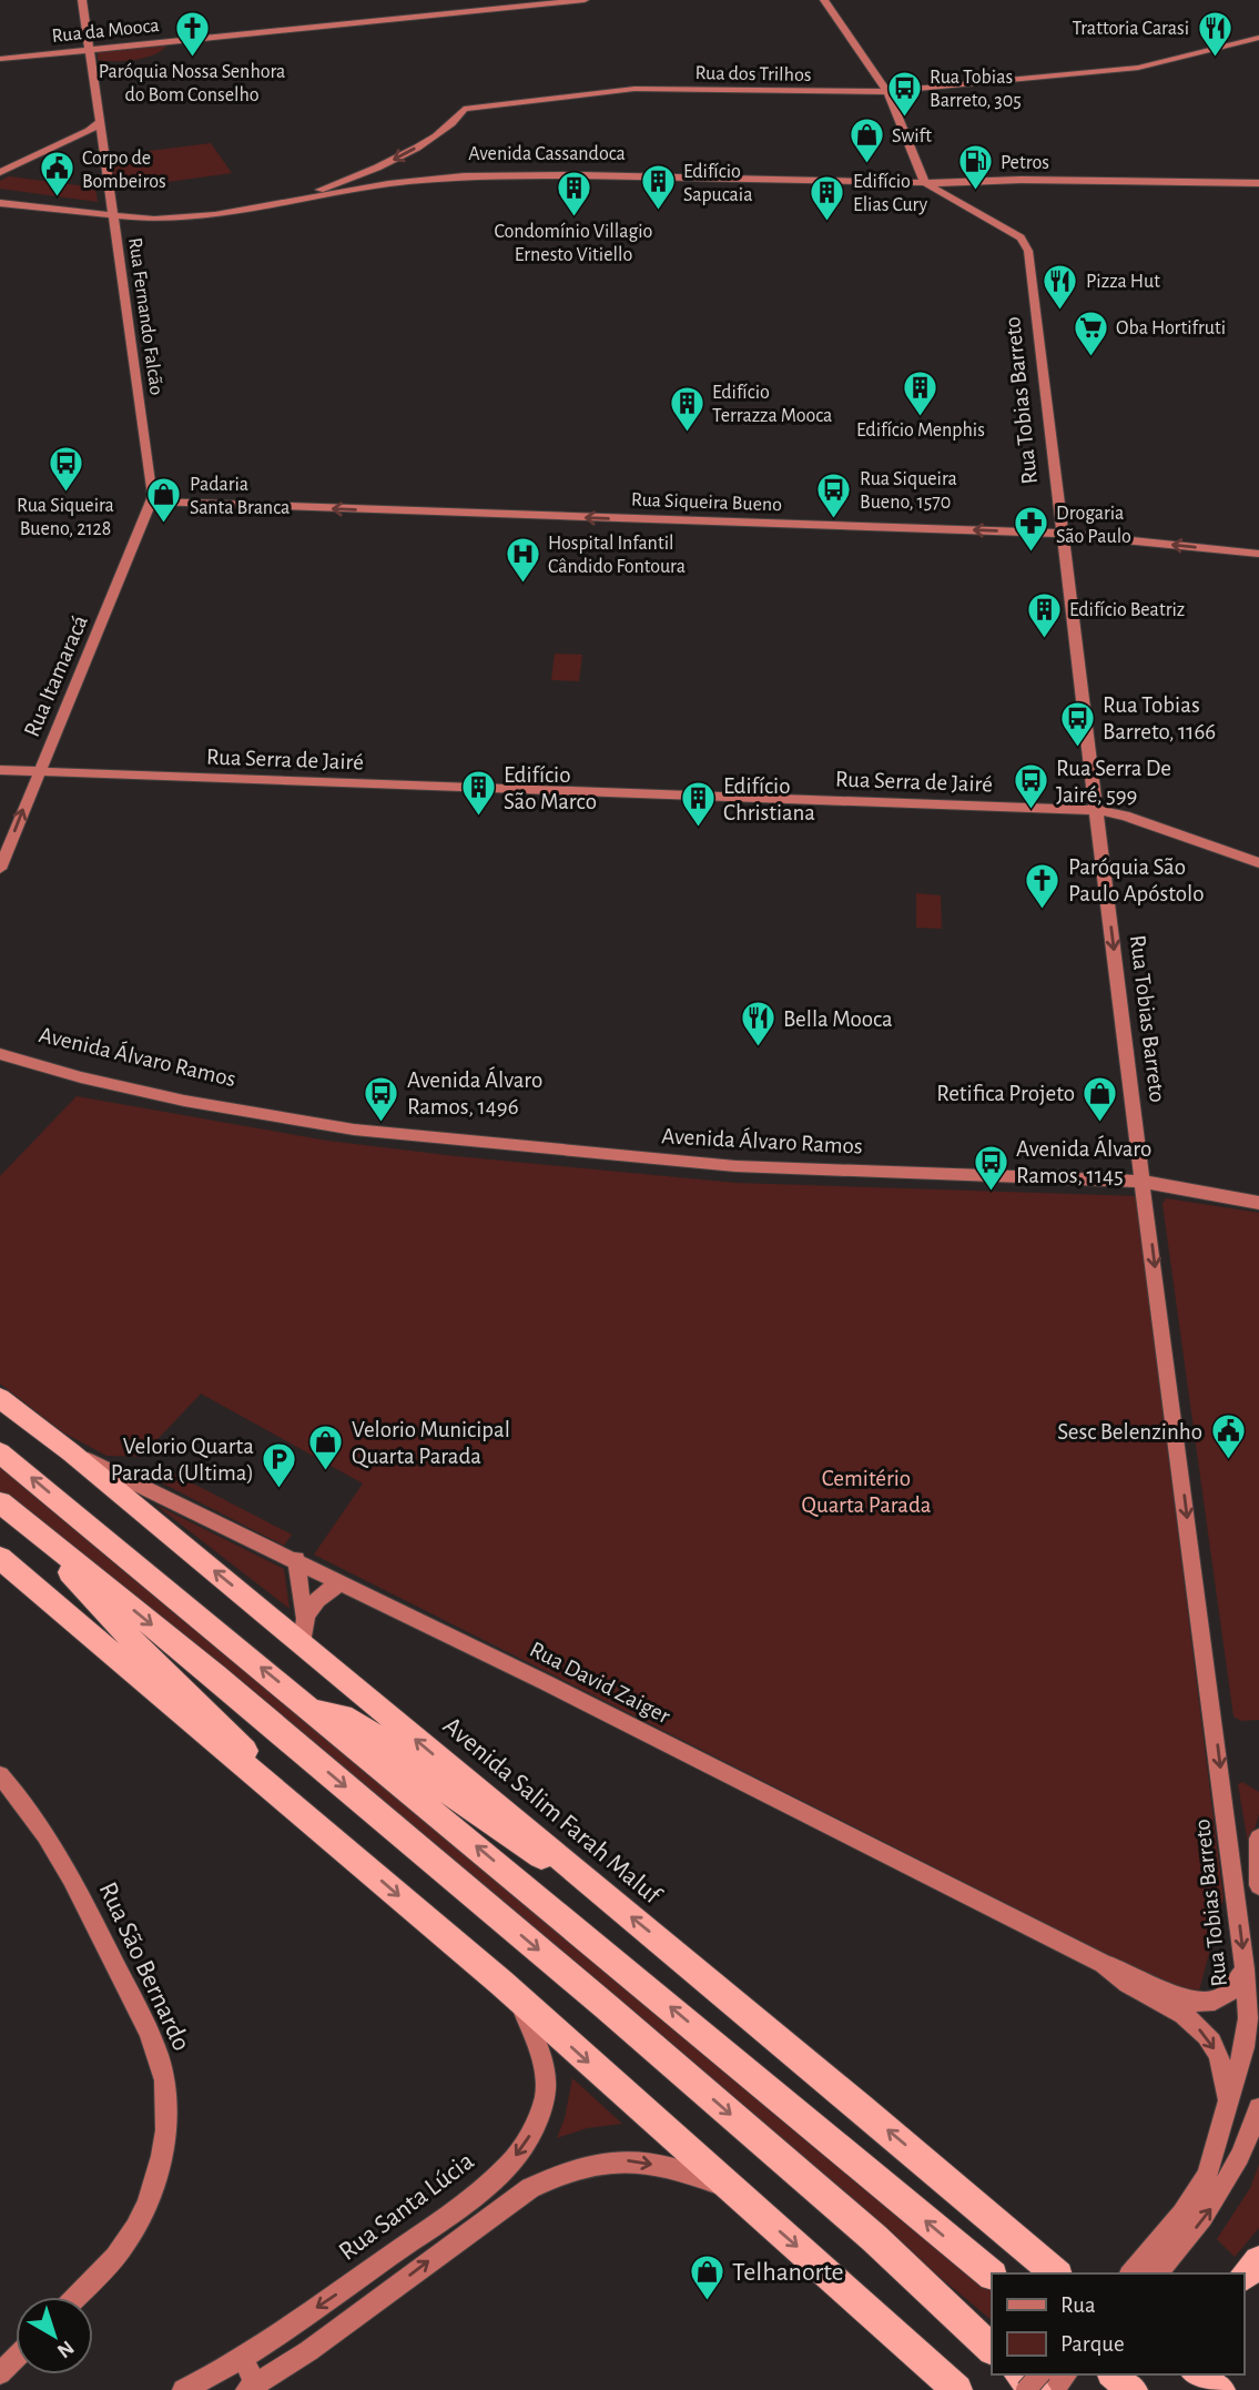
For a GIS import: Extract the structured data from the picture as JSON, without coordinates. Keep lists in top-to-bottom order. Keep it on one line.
{"streets":{"highway":["Avenida Salim Farah Maluf"],"main road":["Rua da Mooca","Rua dos Trilhos","Avenida Cassandoca","Rua Fernando Falcão","Rua Tobias Barreto","Rua Siqueira Bueno","Rua Itamaracá","Rua Serra de Jairé","Avenida Álvaro Ramos","Rua David Zaiger","Rua São Bernardo","Rua Santa Lúcia"]},"crossings":[["Rua da Mooca","Rua Fernando Falcão"],["Rua dos Trilhos","Avenida Cassandoca"],["Avenida Cassandoca","Rua Fernando Falcão"],["Avenida Cassandoca","Rua Tobias Barreto"],["Rua Fernando Falcão","Rua Siqueira Bueno"],["Rua Fernando Falcão","Rua Itamaracá"],["Rua Tobias Barreto","Rua Siqueira Bueno"],["Rua Tobias Barreto","Rua Serra de Jairé"],["Rua Tobias Barreto","Avenida Álvaro Ramos"],["Rua Tobias Barreto","Rua David Zaiger"],["Rua Siqueira Bueno","Rua Itamaracá"],["Rua Itamaracá","Rua Serra de Jairé"],["Rua David Zaiger","Avenida Salim Farah Maluf"]],"one_way":["Rua dos Trilhos","Rua Tobias Barreto","Rua Siqueira Bueno","Rua Santa Lúcia"],"parks":["Cemitério Quarta Parada"],"places":{"restaurant":["Trattoria Carasi","Pizza Hut","Bella Mooca"],"church":["Paróquia Nossa Senhora do Bom Conselho","Paróquia São Paulo Apóstolo"],"bus stop":["Rua Tobias Barreto, 305","Rua Siqueira Bueno, 2128","Rua Siqueira Bueno, 1570","Rua Tobias Barreto, 1166","Rua Serra De Jairé, 599","Avenida Álvaro Ramos, 1496","Avenida Álvaro Ramos, 1145"],"shop":["Swift","Padaria Santa Branca","Retifica Projeto","Velorio Municipal Quarta Parada","Telhanorte"],"fuel station":["Petros"],"public building":["Corpo de Bombeiros","Sesc Belenzinho"],"building":["Edifício Sapucaia","Condomínio Villagio Ernesto Vitiello","Edifício Elias Cury","Edifício Menphis","Edifício Terrazza Mooca","Edifício Beatriz","Edifício São Marco","Edifício Christiana"],"supermarket":["Oba Hortifruti"],"pharmacy":["Drogaria São Paulo"],"hospital":["Hospital Infantil Cândido Fontoura"],"parking":["Velorio Quarta Parada (Ultima)"]},"legend":["Rua","Parque"],"north":"bottom right"}
